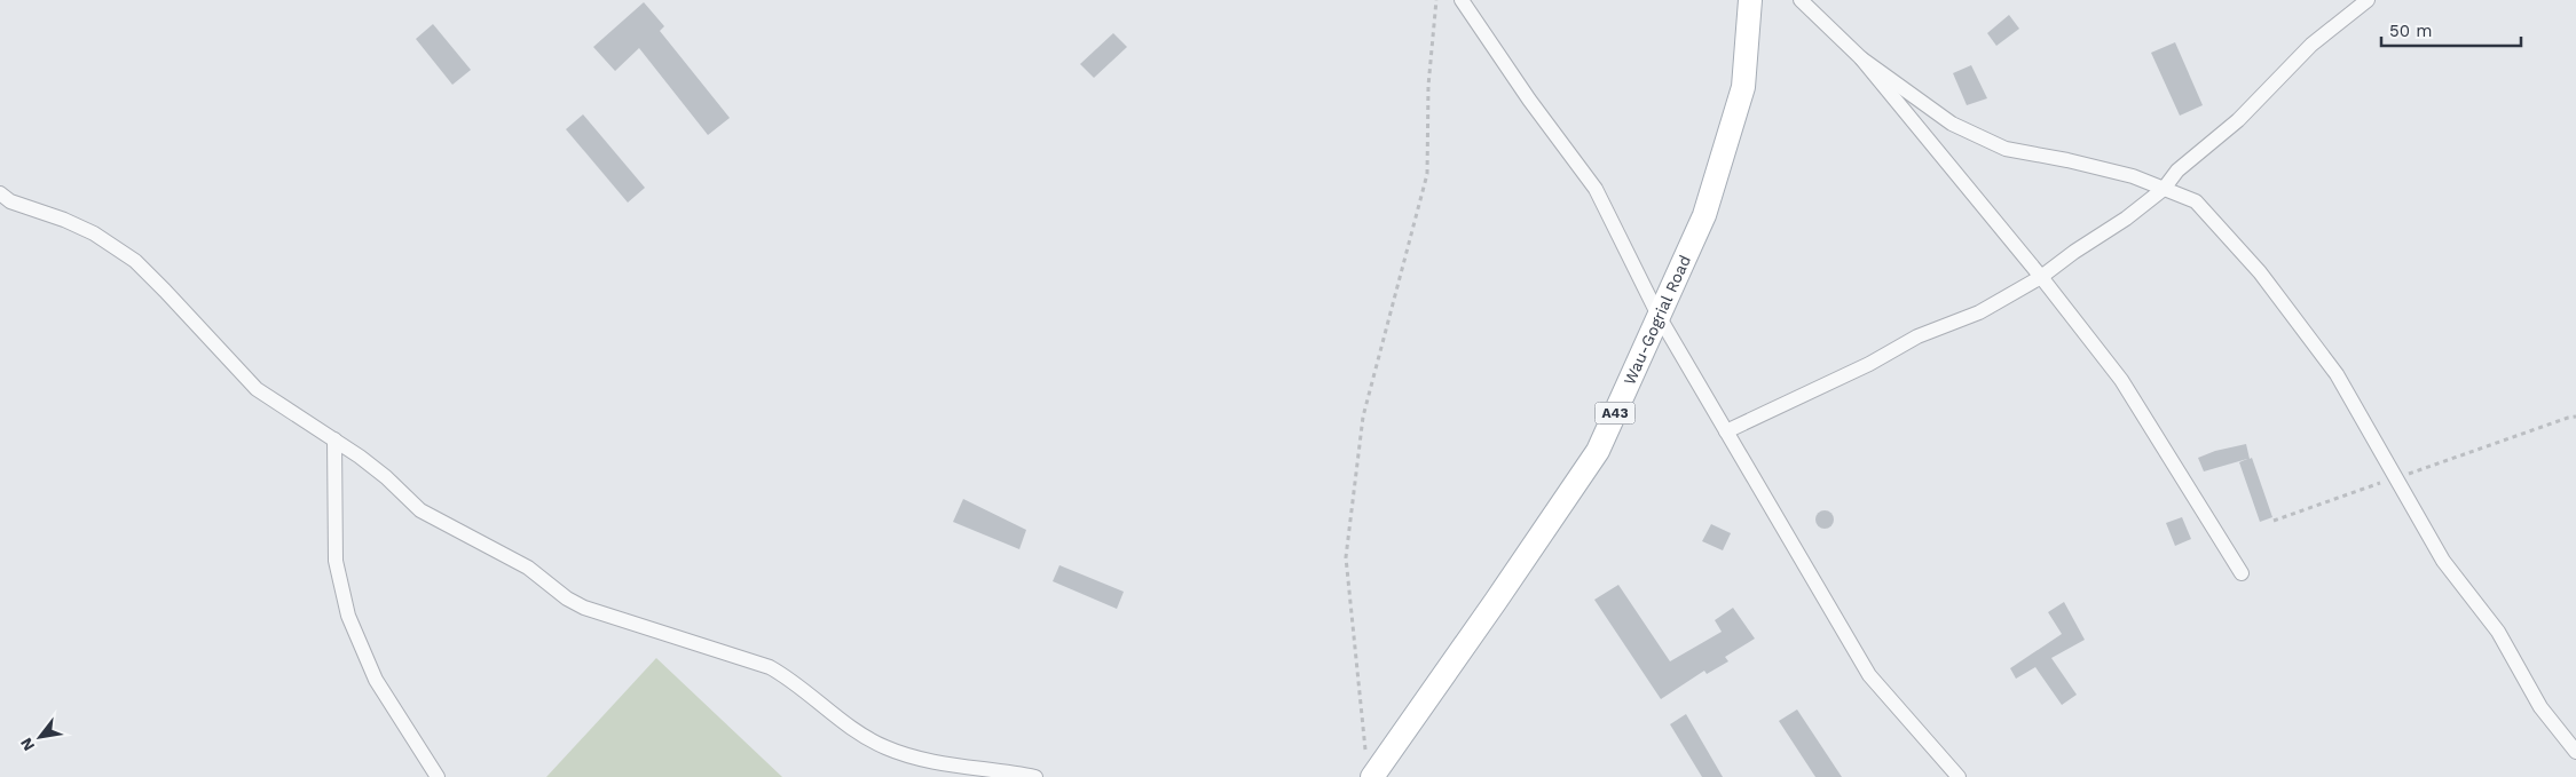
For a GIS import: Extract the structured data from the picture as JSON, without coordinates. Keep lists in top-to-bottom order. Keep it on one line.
{"streets":{"main road":["Wau-Gogrial Road","A43"]},"scale_bar":"50 m","north":"bottom left"}
